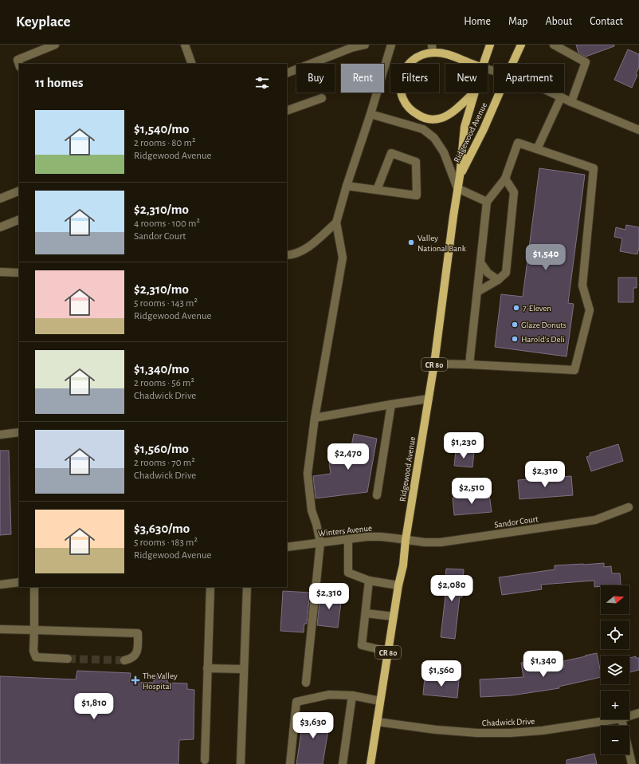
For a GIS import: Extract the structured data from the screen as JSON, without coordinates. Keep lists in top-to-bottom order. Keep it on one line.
{"streets":{"main road":["Ridgewood Avenue","CR 80"],"street":["Sandor Court","Winters Avenue","Chadwick Drive"]},"crossings":[["Ridgewood Avenue","Sandor Court"],["Ridgewood Avenue","Winters Avenue"],["Ridgewood Avenue","Chadwick Drive"],["Sandor Court","Winters Avenue"]],"places":{"other":["Valley National Bank","7-Eleven","Glaze Donuts","Harold's Deli"],"health":["The Valley Hospital"]},"north":"right","page":{"header":"Keyplace","nav":["Home","Map","About","Contact"],"chip":["Buy","Rent","Filters","New","Apartment"],"heading":"11 homes","list":[{"name":"$1,540/mo","note":"2 rooms · 80 m² · Ridgewood Avenue"},{"name":"$2,310/mo","note":"4 rooms · 100 m² · Sandor Court"},{"name":"$2,310/mo","note":"5 rooms · 143 m² · Ridgewood Avenue"},{"name":"$1,340/mo","note":"2 rooms · 56 m² · Chadwick Drive"},{"name":"$1,560/mo","note":"2 rooms · 70 m² · Chadwick Drive"},{"name":"$3,630/mo","note":"5 rooms · 183 m² · Ridgewood Avenue"}],"price":["$1,540","$1,230","$2,470","$2,310","$2,510","$2,080","$2,310","$1,340","$1,560","$1,810","$3,630"],"map_buttons":["+","−"]}}
